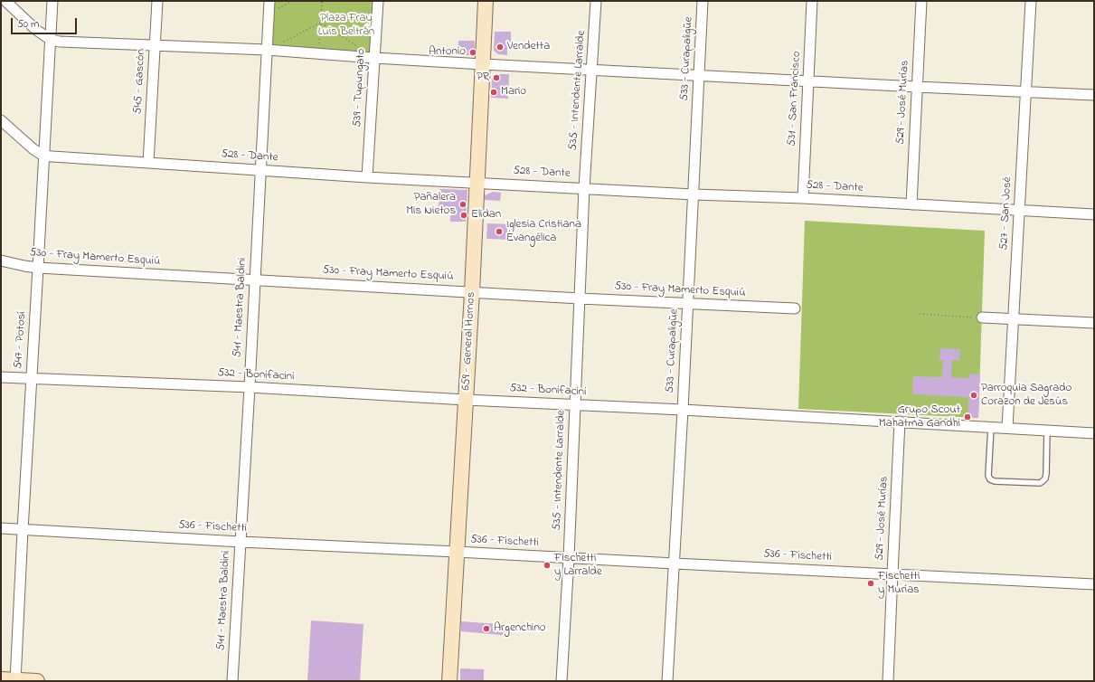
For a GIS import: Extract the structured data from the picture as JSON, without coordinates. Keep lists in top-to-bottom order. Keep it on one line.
{"streets":{"street":["533 - Curapaligüe","545 - Gascón","539 - Tupungato","535 - Intendente Larralde","531 - San Francisco","529 - José Murías","528 - Dante","527 - San José","530 - Fray Mamerto Esquiú","541 - Maestra Baldini","547 - Potosí","659 - General Hornos","532 - Bonifacini","536 - Fischetti"]},"crossings":[["533 - Curapaligüe","528 - Dante"],["533 - Curapaligüe","530 - Fray Mamerto Esquiú"],["533 - Curapaligüe","532 - Bonifacini"],["533 - Curapaligüe","536 - Fischetti"],["545 - Gascón","528 - Dante"],["539 - Tupungato","528 - Dante"],["535 - Intendente Larralde","528 - Dante"],["535 - Intendente Larralde","530 - Fray Mamerto Esquiú"],["535 - Intendente Larralde","532 - Bonifacini"],["535 - Intendente Larralde","536 - Fischetti"],["531 - San Francisco","528 - Dante"],["529 - José Murías","528 - Dante"],["529 - José Murías","532 - Bonifacini"],["529 - José Murías","536 - Fischetti"],["528 - Dante","527 - San José"],["528 - Dante","541 - Maestra Baldini"],["528 - Dante","547 - Potosí"],["528 - Dante","659 - General Hornos"],["527 - San José","532 - Bonifacini"],["530 - Fray Mamerto Esquiú","541 - Maestra Baldini"],["530 - Fray Mamerto Esquiú","547 - Potosí"],["530 - Fray Mamerto Esquiú","659 - General Hornos"],["541 - Maestra Baldini","532 - Bonifacini"],["541 - Maestra Baldini","536 - Fischetti"],["547 - Potosí","532 - Bonifacini"],["547 - Potosí","536 - Fischetti"],["659 - General Hornos","532 - Bonifacini"],["659 - General Hornos","536 - Fischetti"]],"parks":["Plaza Fray Luis Beltrán"],"places":["Vendetta","Antonio","PR","Mario","Pañalera Mis Nietos","Elidan","Iglesia Cristiana Evangélica","Parroquia Sagrado Corazon de Jesús","Grupo Scout Mahatma Gandhi","Fischetti y Larralde","Fischetti y Murías","Argenchino"],"scale_bar":"50 m"}
